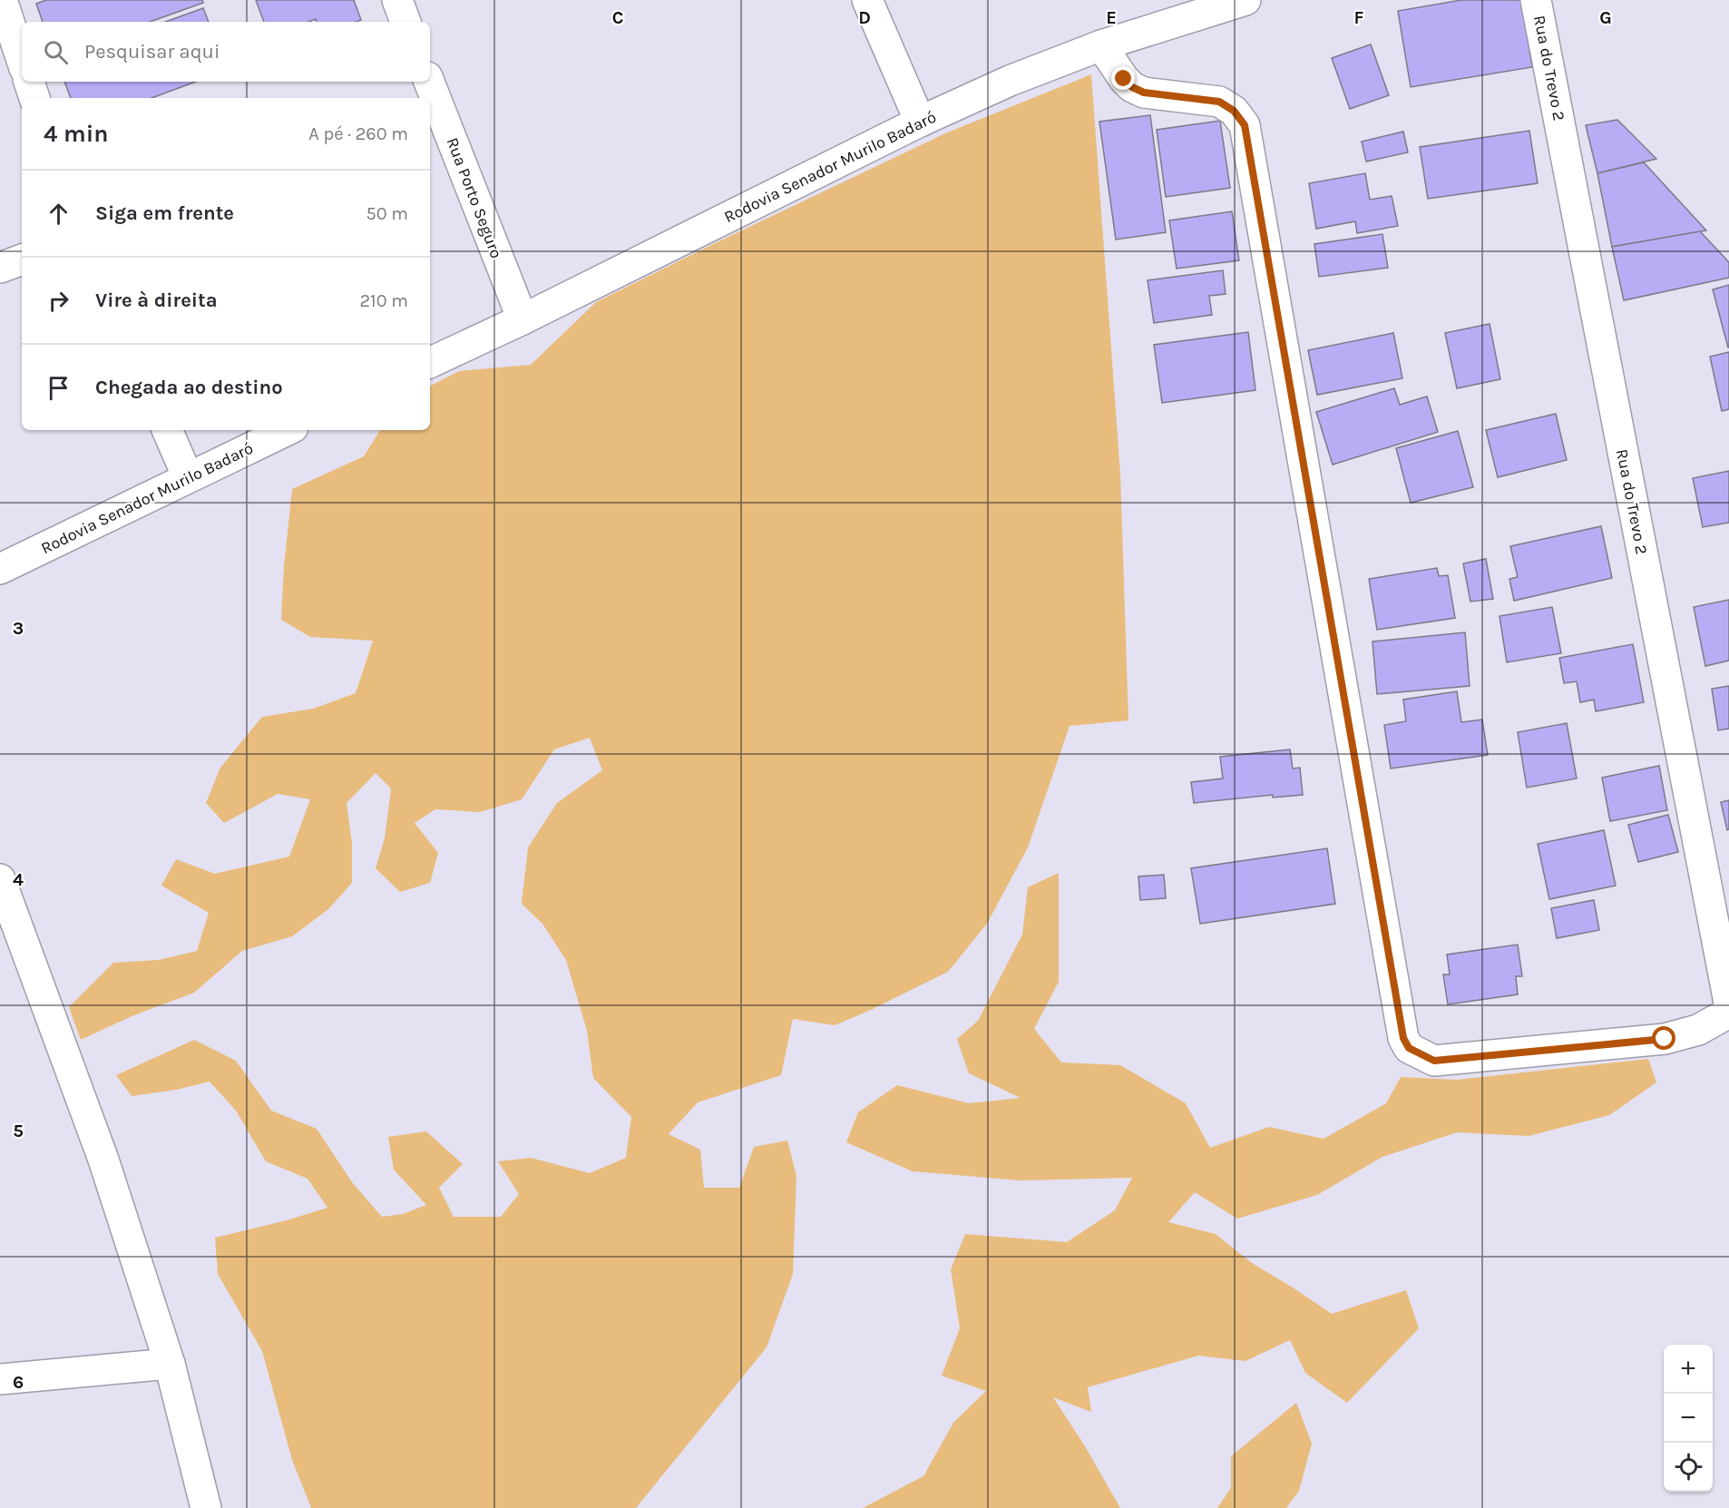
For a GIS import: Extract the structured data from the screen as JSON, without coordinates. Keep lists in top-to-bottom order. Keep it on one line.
{"streets":{"street":["Rua do Trevo 2","Rodovia Senador Murilo Badaró","Rua Porto Seguro"]},"crossings":[["Rodovia Senador Murilo Badaró","Rua Porto Seguro"]],"page":{"search":"Pesquisar aqui","heading":["4 min","A pé · 260 m"],"list":[["Siga em frente","50 m"],["Vire à direita","210 m"],"Chegada ao destino"],"map_buttons":["+","−"]},"grid":{"columns":["C","D","E","F","G"],"rows":["3","4","5","6"]}}
